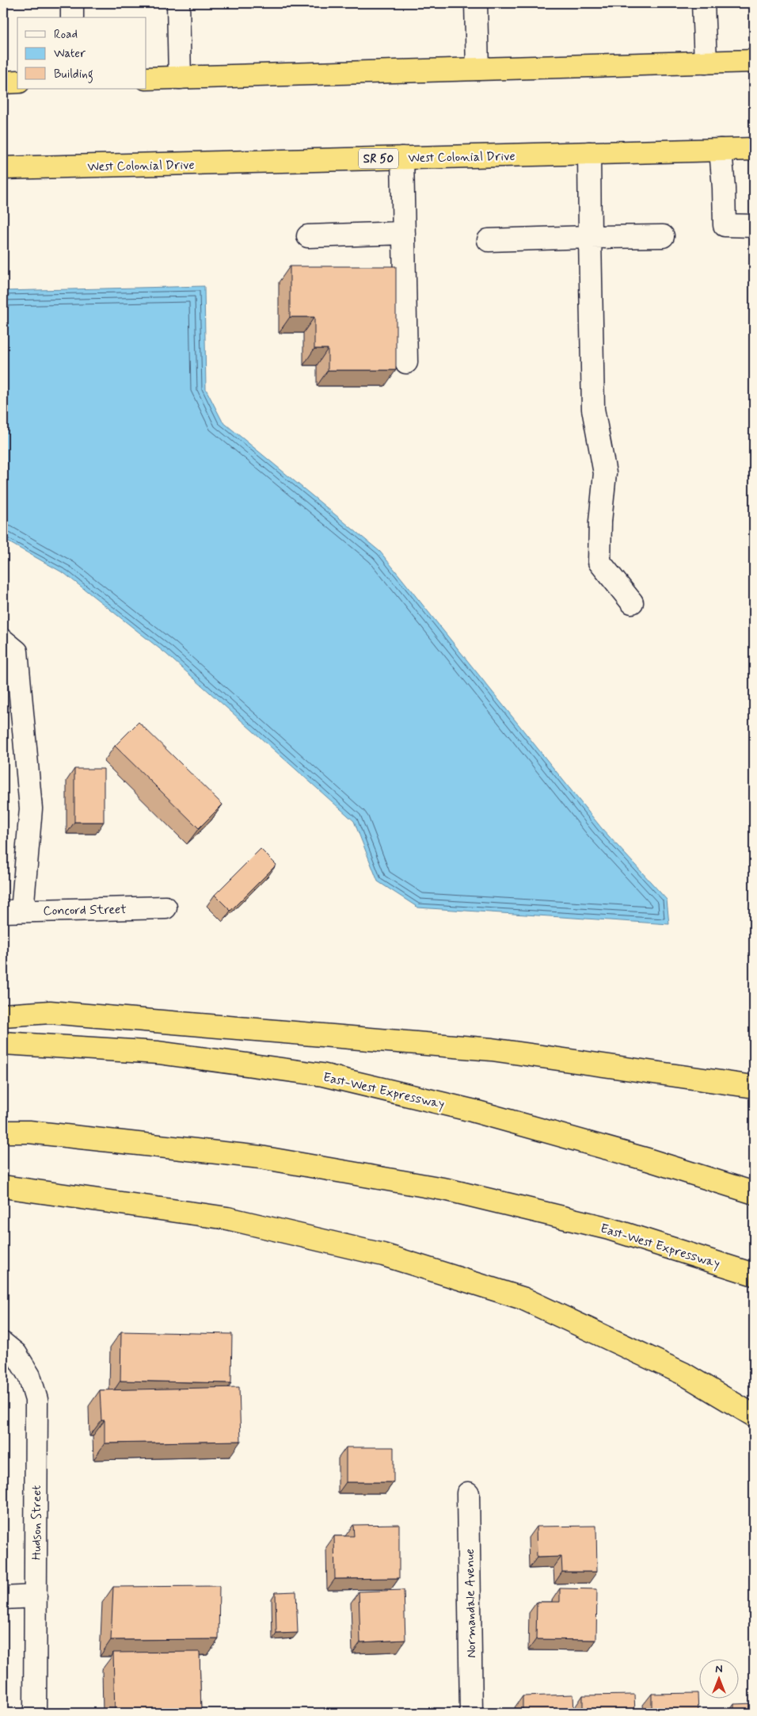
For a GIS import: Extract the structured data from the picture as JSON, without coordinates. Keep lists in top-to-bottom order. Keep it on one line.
{"streets":{"highway":["West Colonial Drive","SR 50","East-West Expressway"],"street":["Concord Street","Hudson Street","Normandale Avenue"]},"legend":["Road","Water","Building"],"north":"top"}
